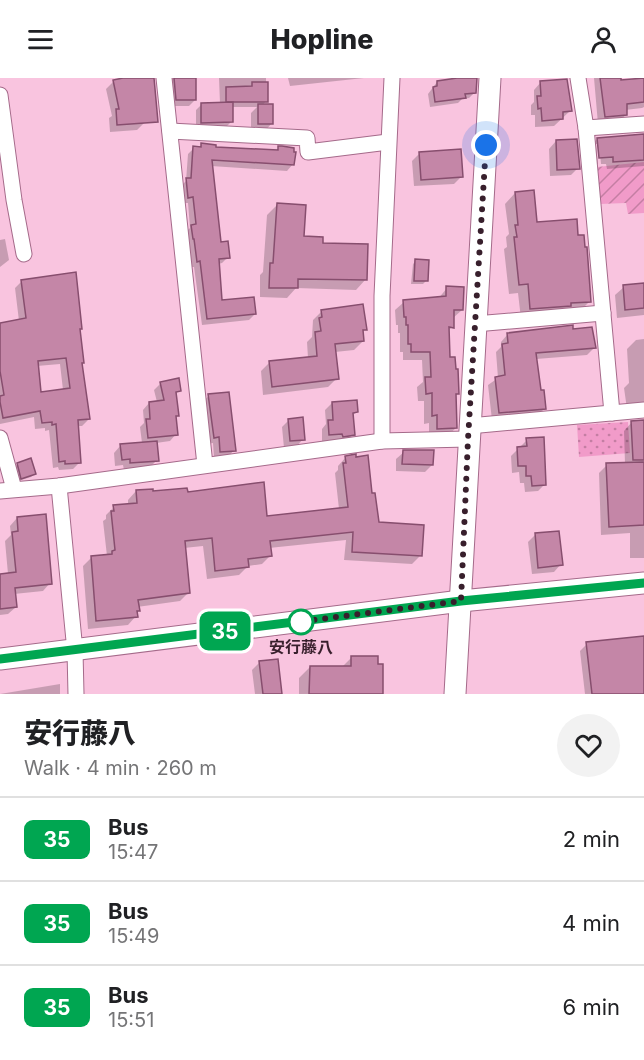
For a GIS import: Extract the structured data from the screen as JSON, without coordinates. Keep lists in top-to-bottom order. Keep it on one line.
{"places":["安行藤八"],"lines":["bus line 35"],"page":{"header":"Hopline","on_map":"35","heading":["安行藤八","Walk · 4 min · 260 m"],"list":[{"mark":"35","name":"Bus","note":"15:47","value":"2 min"},{"mark":"35","name":"Bus","note":"15:49","value":"4 min"},{"mark":"35","name":"Bus","note":"15:51","value":"6 min"}]}}
